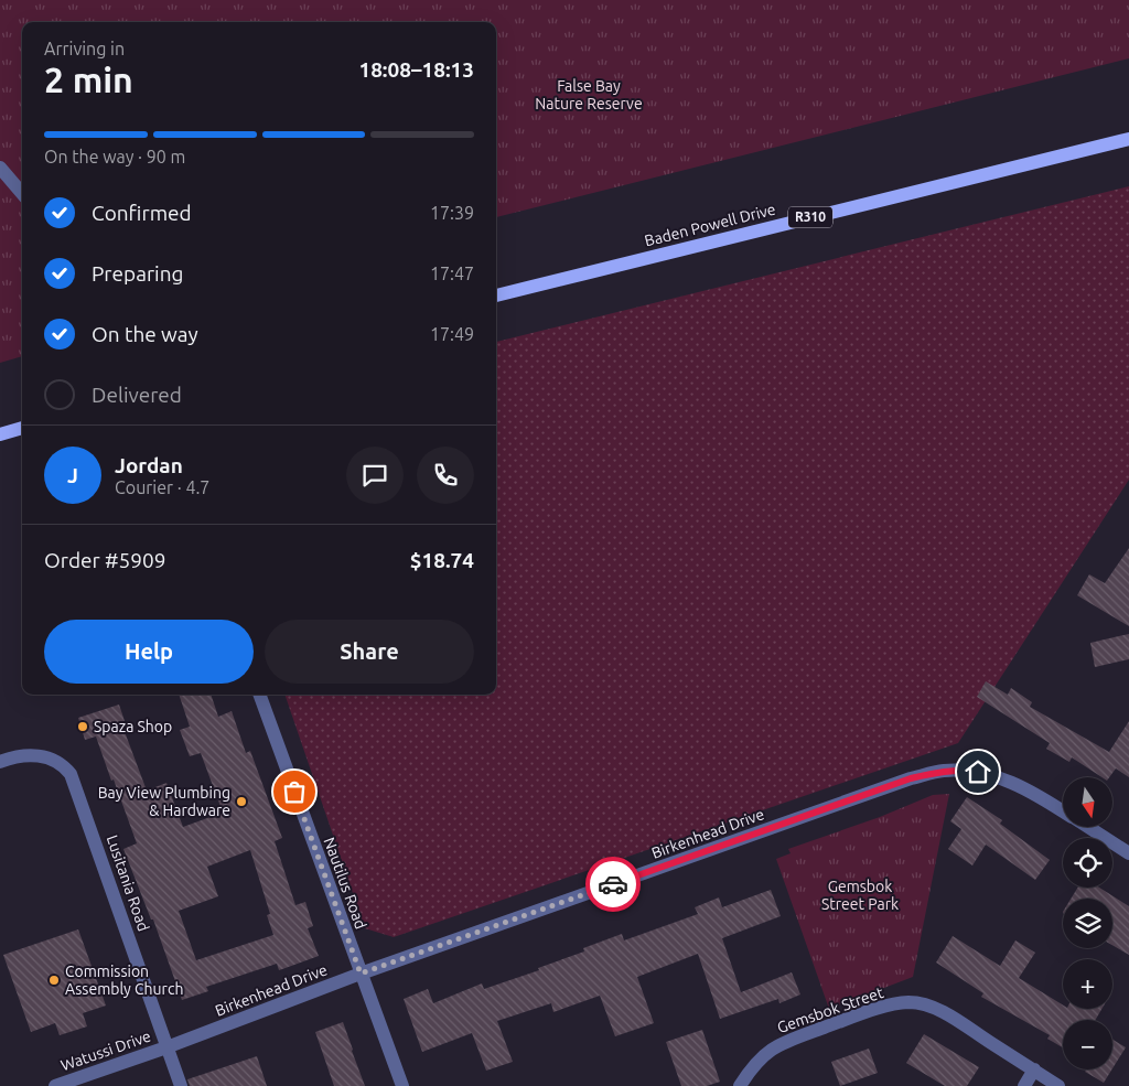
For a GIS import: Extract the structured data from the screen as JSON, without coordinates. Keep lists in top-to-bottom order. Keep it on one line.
{"streets":{"main road":["R310","Baden Powell Drive"],"street":["Birkenhead Drive","Lusitania Road","Nautilus Road","Gemsbok Street","Watussi Drive"]},"crossings":[["Birkenhead Drive","Lusitania Road"],["Birkenhead Drive","Nautilus Road"],["Birkenhead Drive","Watussi Drive"],["Lusitania Road","Watussi Drive"]],"parks":["False Bay Nature Reserve","Gemsbok Street Park"],"places":["Spaza Shop","Bay View Plumbing & Hardware","Commission Assembly Church"],"north":"bottom","page":{"heading":["2 min","Arriving in","18:08–18:13"],"panel":["Jordan","Courier · 4.7","Order #5909","$18.74"],"bar":"On the way · 90 m","list":[["Confirmed","17:39"],["Preparing","17:47"],["On the way","17:49"],"Delivered"],"round":"J","buttons":["Help","Share"],"map_buttons":["+","−"]}}
